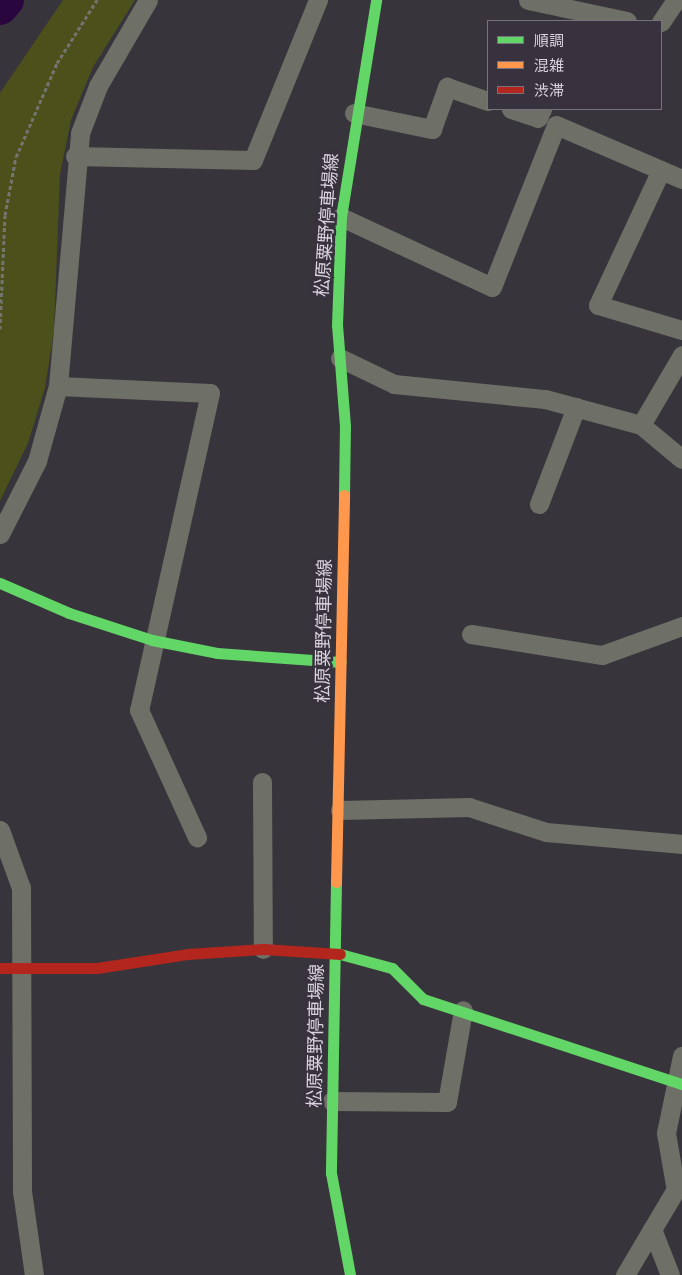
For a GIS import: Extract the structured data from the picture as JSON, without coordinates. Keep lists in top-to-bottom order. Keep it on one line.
{"streets":{"main road":["松原粟野停車場線"]},"legend":["順調","混雑","渋滞"]}
